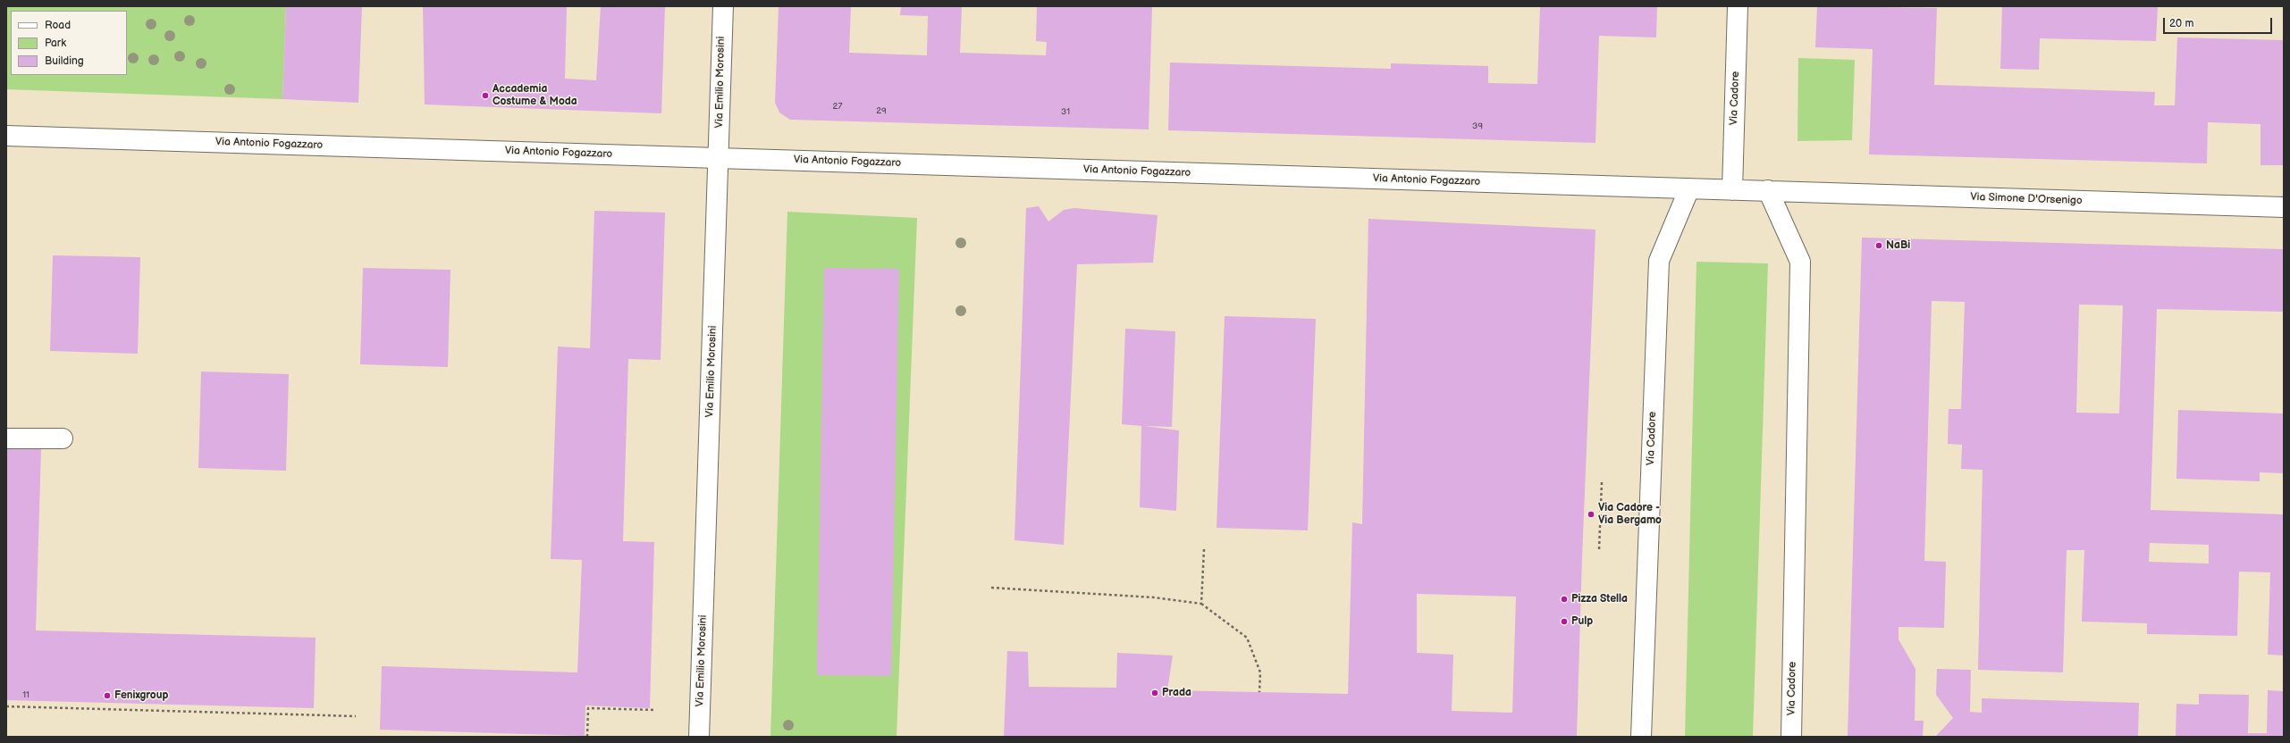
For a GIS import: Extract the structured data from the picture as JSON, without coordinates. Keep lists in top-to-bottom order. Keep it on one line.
{"streets":{"street":["Via Emilio Morosini","Via Cadore","Via Antonio Fogazzaro","Via Simone D'Orsenigo"]},"crossings":[["Via Emilio Morosini","Via Antonio Fogazzaro"],["Via Cadore","Via Antonio Fogazzaro"],["Via Cadore","Via Simone D'Orsenigo"]],"places":["Accademia Costume & Moda","NaBi","Via Cadore - Via Bergamo","Pizza Stella","Pulp","Prada","Fenixgroup"],"house_numbers":["27","29","31","39","11"],"legend":["Road","Park","Building"],"scale_bar":"20 m"}
